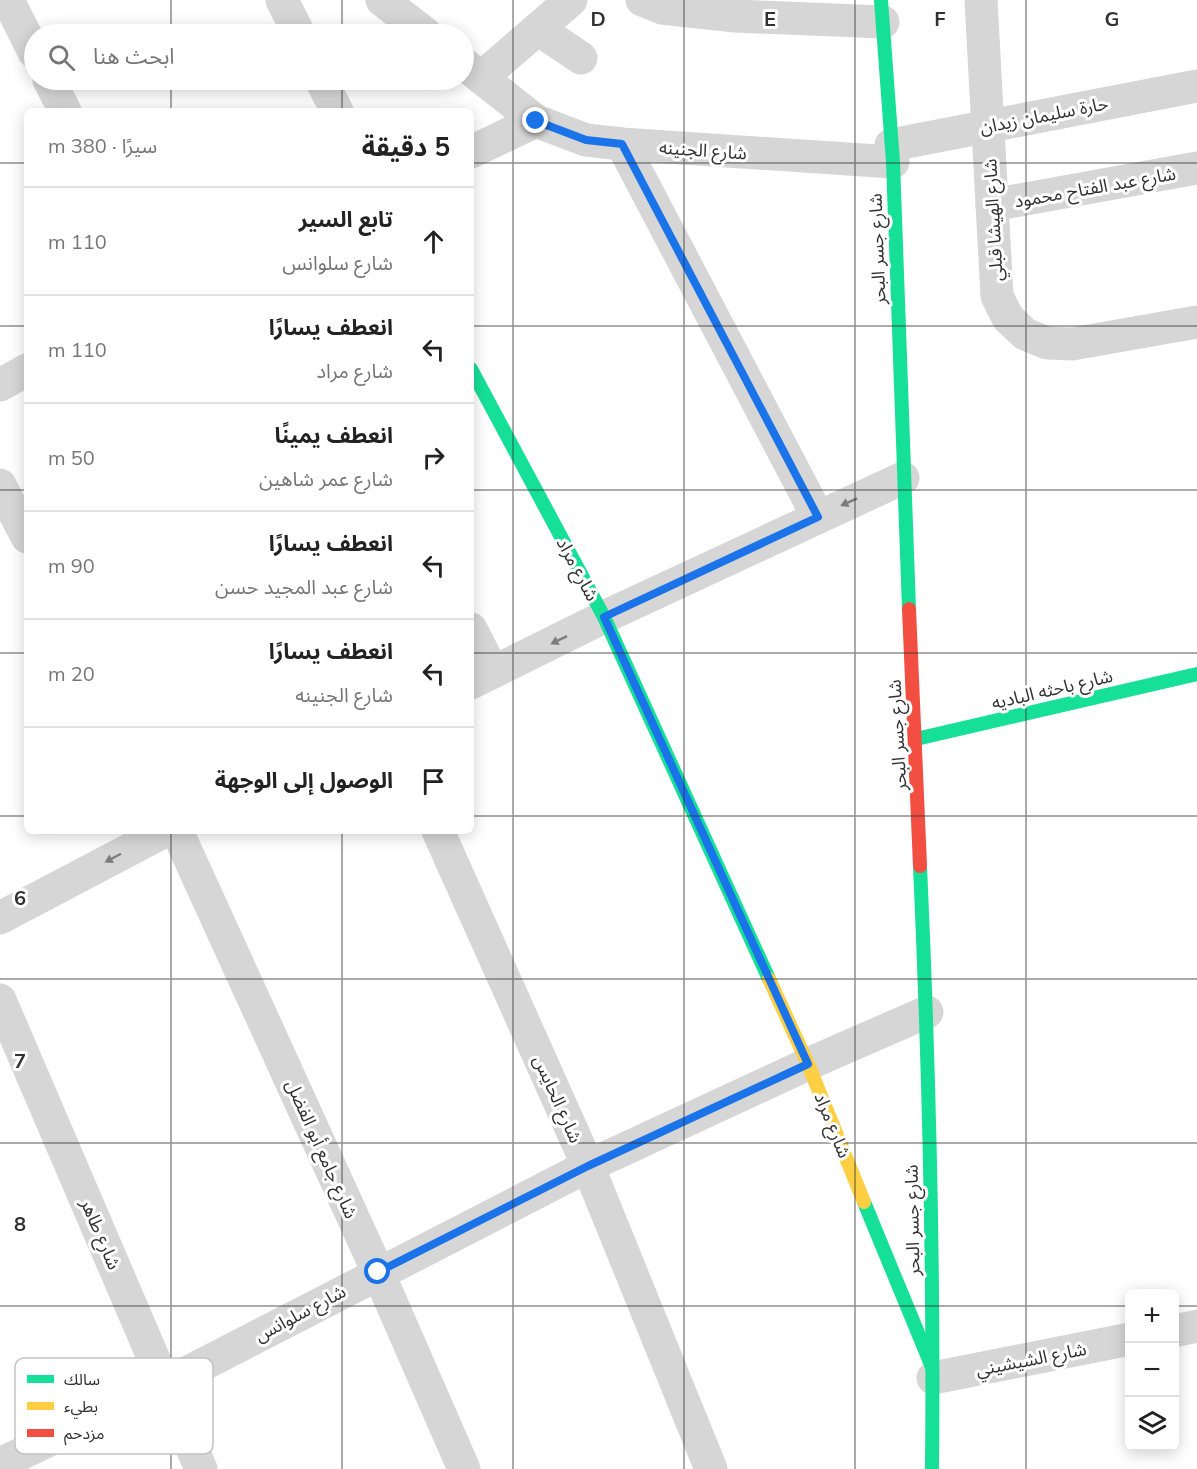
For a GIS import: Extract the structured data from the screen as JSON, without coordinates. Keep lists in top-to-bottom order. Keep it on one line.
{"streets":{"main road":["شارع جسر البحر","شارع مراد","شارع باحثه الباديه"],"street":["حارة سليمان زيدان","شارع الجنينه","شارع عبد الفتاح محمود","شارع الهيشا قبلي","شارع الحايس","شارع جامع أبو الفضل","شارع طاهر","شارع سلوانس","شارع الشيشيني"]},"crossings":[["حارة سليمان زيدان","شارع الجنينه"],["حارة سليمان زيدان","شارع الهيشا قبلي"],["حارة سليمان زيدان","شارع جسر البحر"],["شارع الجنينه","شارع جسر البحر"],["شارع عبد الفتاح محمود","شارع الهيشا قبلي"],["شارع جسر البحر","شارع مراد"],["شارع جسر البحر","شارع باحثه الباديه"],["شارع جسر البحر","شارع سلوانس"],["شارع جسر البحر","شارع الشيشيني"],["شارع مراد","شارع سلوانس"],["شارع مراد","شارع الشيشيني"],["شارع الحايس","شارع سلوانس"],["شارع جامع أبو الفضل","شارع سلوانس"]],"legend":["سالك","بطيء","مزدحم"],"page":{"search":"ابحث هنا","heading":["5 دقيقة","سيرًا · 380 m"],"list":[["تابع السير","شارع سلوانس","110 m"],["انعطف يسارًا","شارع مراد","110 m"],["انعطف يمينًا","شارع عمر شاهين","50 m"],["انعطف يسارًا","شارع عبد المجيد حسن","90 m"],["انعطف يسارًا","شارع الجنينه","20 m"],"الوصول إلى الوجهة"],"map_buttons":["+","−"]},"grid":{"columns":["D","E","F","G"],"rows":["6","7","8"]}}
